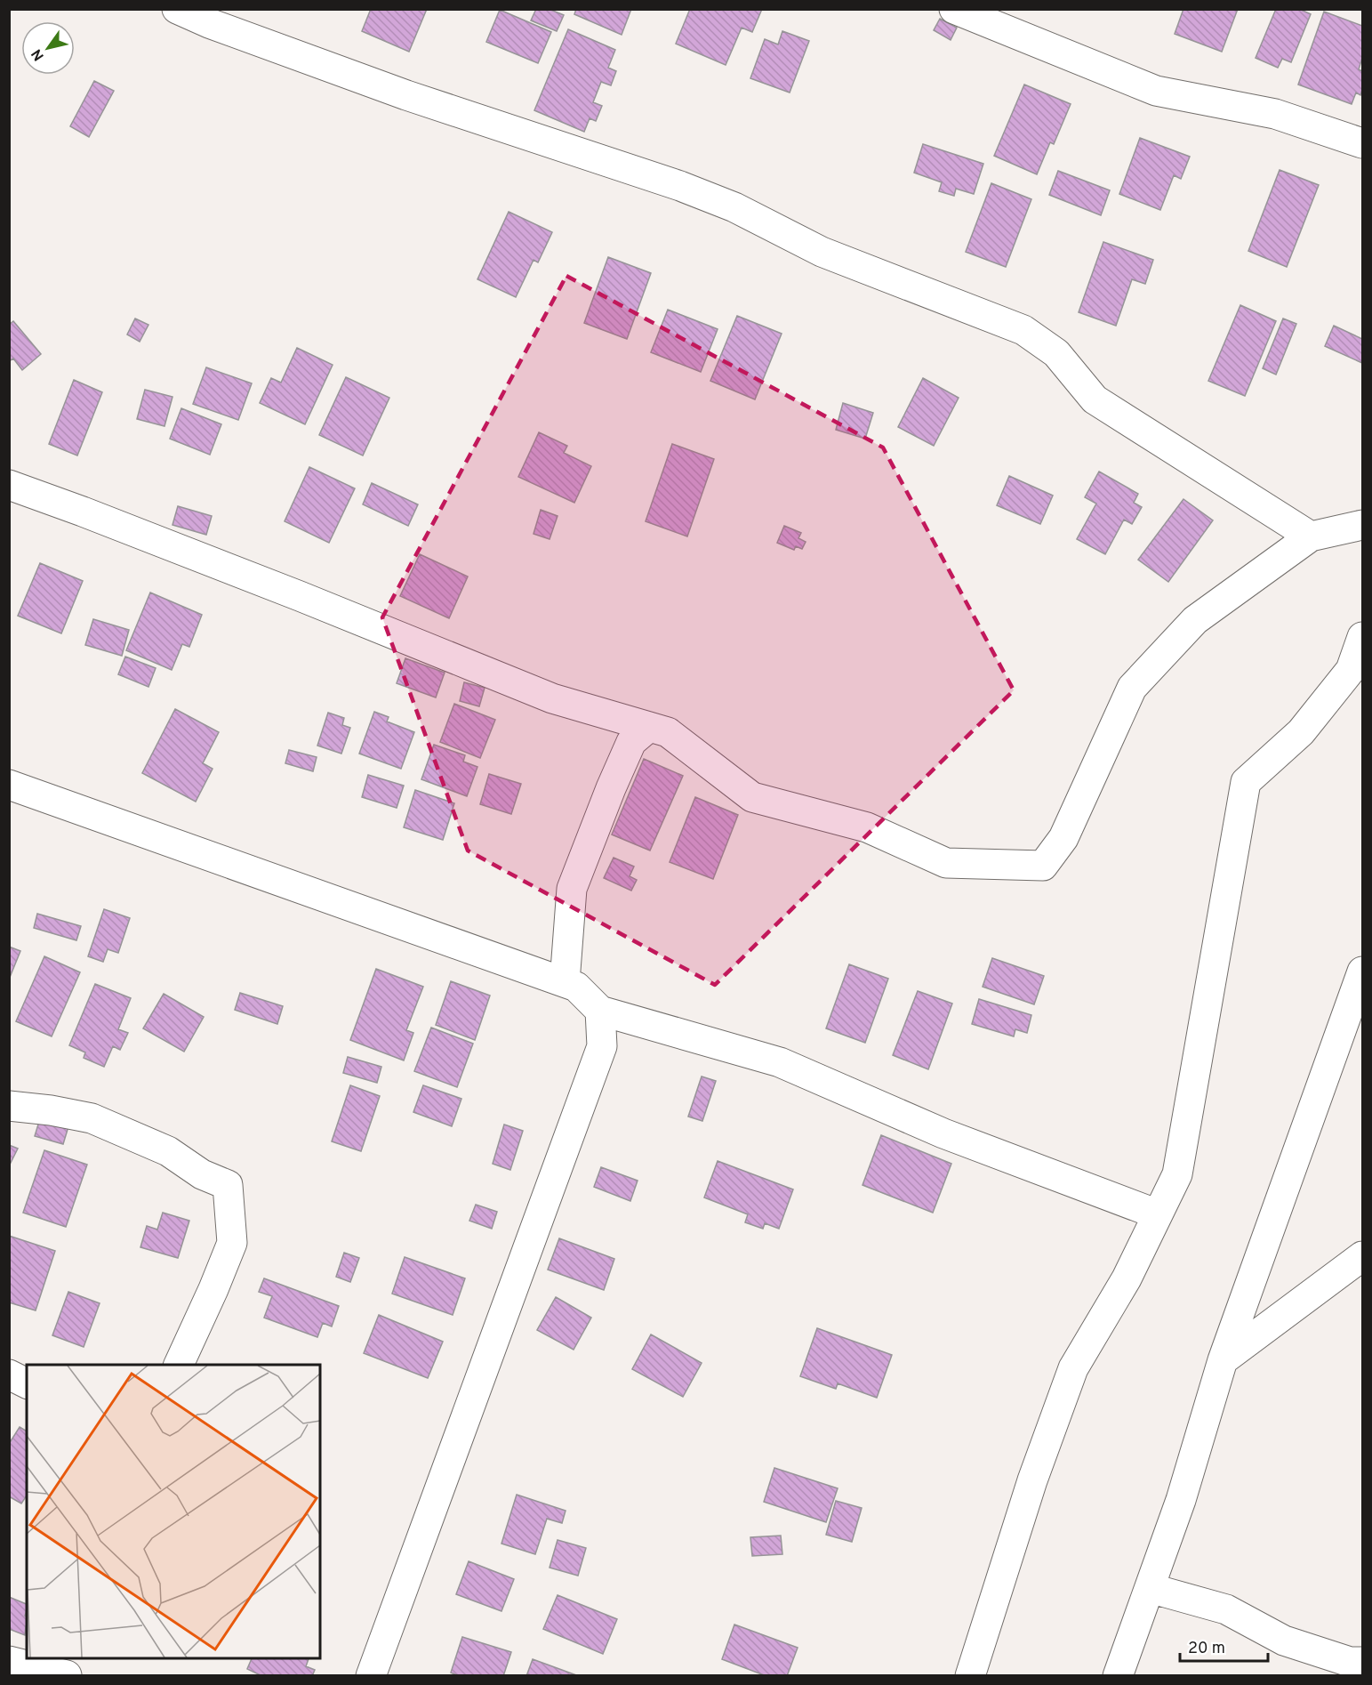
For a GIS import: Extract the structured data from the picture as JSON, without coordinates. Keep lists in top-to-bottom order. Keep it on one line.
{"scale_bar":"20 m","north":"bottom left"}
